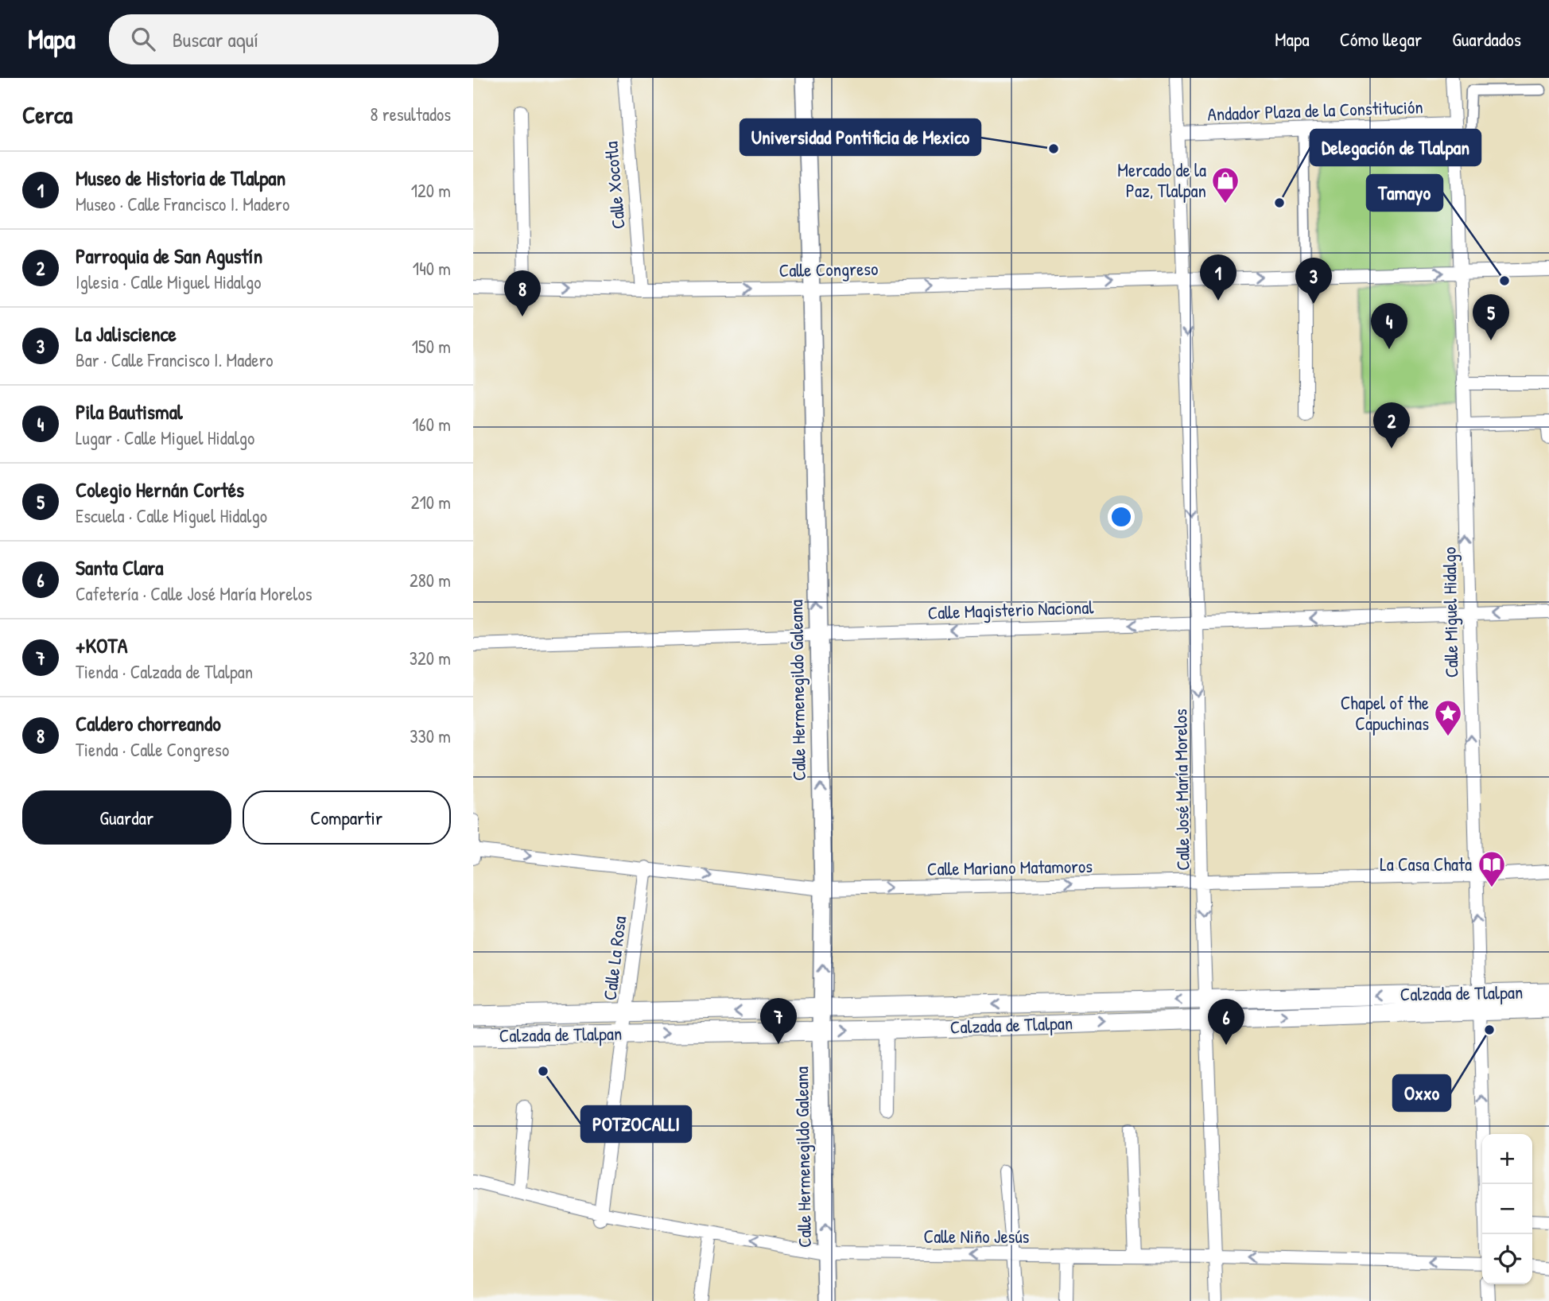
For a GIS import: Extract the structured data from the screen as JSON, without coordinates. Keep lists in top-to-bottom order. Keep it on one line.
{"streets":{"main road":["Calzada de Tlalpan"],"street":["Andador Plaza de la Constitución","Calle Xocotla","Calle Congreso","Calle Magisterio Nacional","Calle Miguel Hidalgo","Calle Hermenegildo Galeana","Calle José María Morelos","Calle Mariano Matamoros","Calle La Rosa","Calle Niño Jesús"]},"crossings":[["Andador Plaza de la Constitución","Calle Miguel Hidalgo"],["Andador Plaza de la Constitución","Calle José María Morelos"],["Calle Xocotla","Calle Congreso"],["Calle Congreso","Calle Miguel Hidalgo"],["Calle Congreso","Calle Hermenegildo Galeana"],["Calle Congreso","Calle José María Morelos"],["Calle Magisterio Nacional","Calle Miguel Hidalgo"],["Calle Magisterio Nacional","Calle Hermenegildo Galeana"],["Calle Magisterio Nacional","Calle José María Morelos"],["Calle Miguel Hidalgo","Calle Mariano Matamoros"],["Calle Miguel Hidalgo","Calzada de Tlalpan"],["Calle Hermenegildo Galeana","Calle Mariano Matamoros"],["Calle Hermenegildo Galeana","Calzada de Tlalpan"],["Calle Hermenegildo Galeana","Calle Niño Jesús"],["Calle José María Morelos","Calle Mariano Matamoros"],["Calle José María Morelos","Calzada de Tlalpan"],["Calle José María Morelos","Calle Niño Jesús"],["Calle Mariano Matamoros","Calle La Rosa"],["Calle La Rosa","Calzada de Tlalpan"],["Calle La Rosa","Calle Niño Jesús"]],"one_way":["Calle Congreso","Calle Magisterio Nacional","Calle Miguel Hidalgo","Calle Hermenegildo Galeana","Calle José María Morelos","Calle Mariano Matamoros","Calle Niño Jesús"],"places":{"other":["Universidad Pontificia de Mexico","Delegación de Tlalpan","Tamayo","Oxxo","POTZOCALLI"],"shop":["Mercado de la Paz, Tlalpan"],"place":["Chapel of the Capuchinas"],"library":["La Casa Chata"]},"page":{"header":"Mapa","search":"Buscar aquí","nav":["Mapa","Cómo llegar","Guardados"],"heading":["Cerca","8 resultados"],"list":[{"mark":"1","name":"Museo de Historia de Tlalpan","note":"Museo · Calle Francisco I. Madero","value":"120 m"},{"mark":"2","name":"Parroquia de San Agustín","note":"Iglesia · Calle Miguel Hidalgo","value":"140 m"},{"mark":"3","name":"La Jaliscience","note":"Bar · Calle Francisco I. Madero","value":"150 m"},{"mark":"4","name":"Pila Bautismal","note":"Lugar · Calle Miguel Hidalgo","value":"160 m"},{"mark":"5","name":"Colegio Hernán Cortés","note":"Escuela · Calle Miguel Hidalgo","value":"210 m"},{"mark":"6","name":"Santa Clara","note":"Cafetería · Calle José María Morelos","value":"280 m"},{"mark":"7","name":"+KOTA","note":"Tienda · Calzada de Tlalpan","value":"320 m"},{"mark":"8","name":"Caldero chorreando","note":"Tienda · Calle Congreso","value":"330 m"}],"pins":["1","3","8","5","4","2","7","6"],"buttons":["Guardar","Compartir"],"map_buttons":["+","−"]}}
